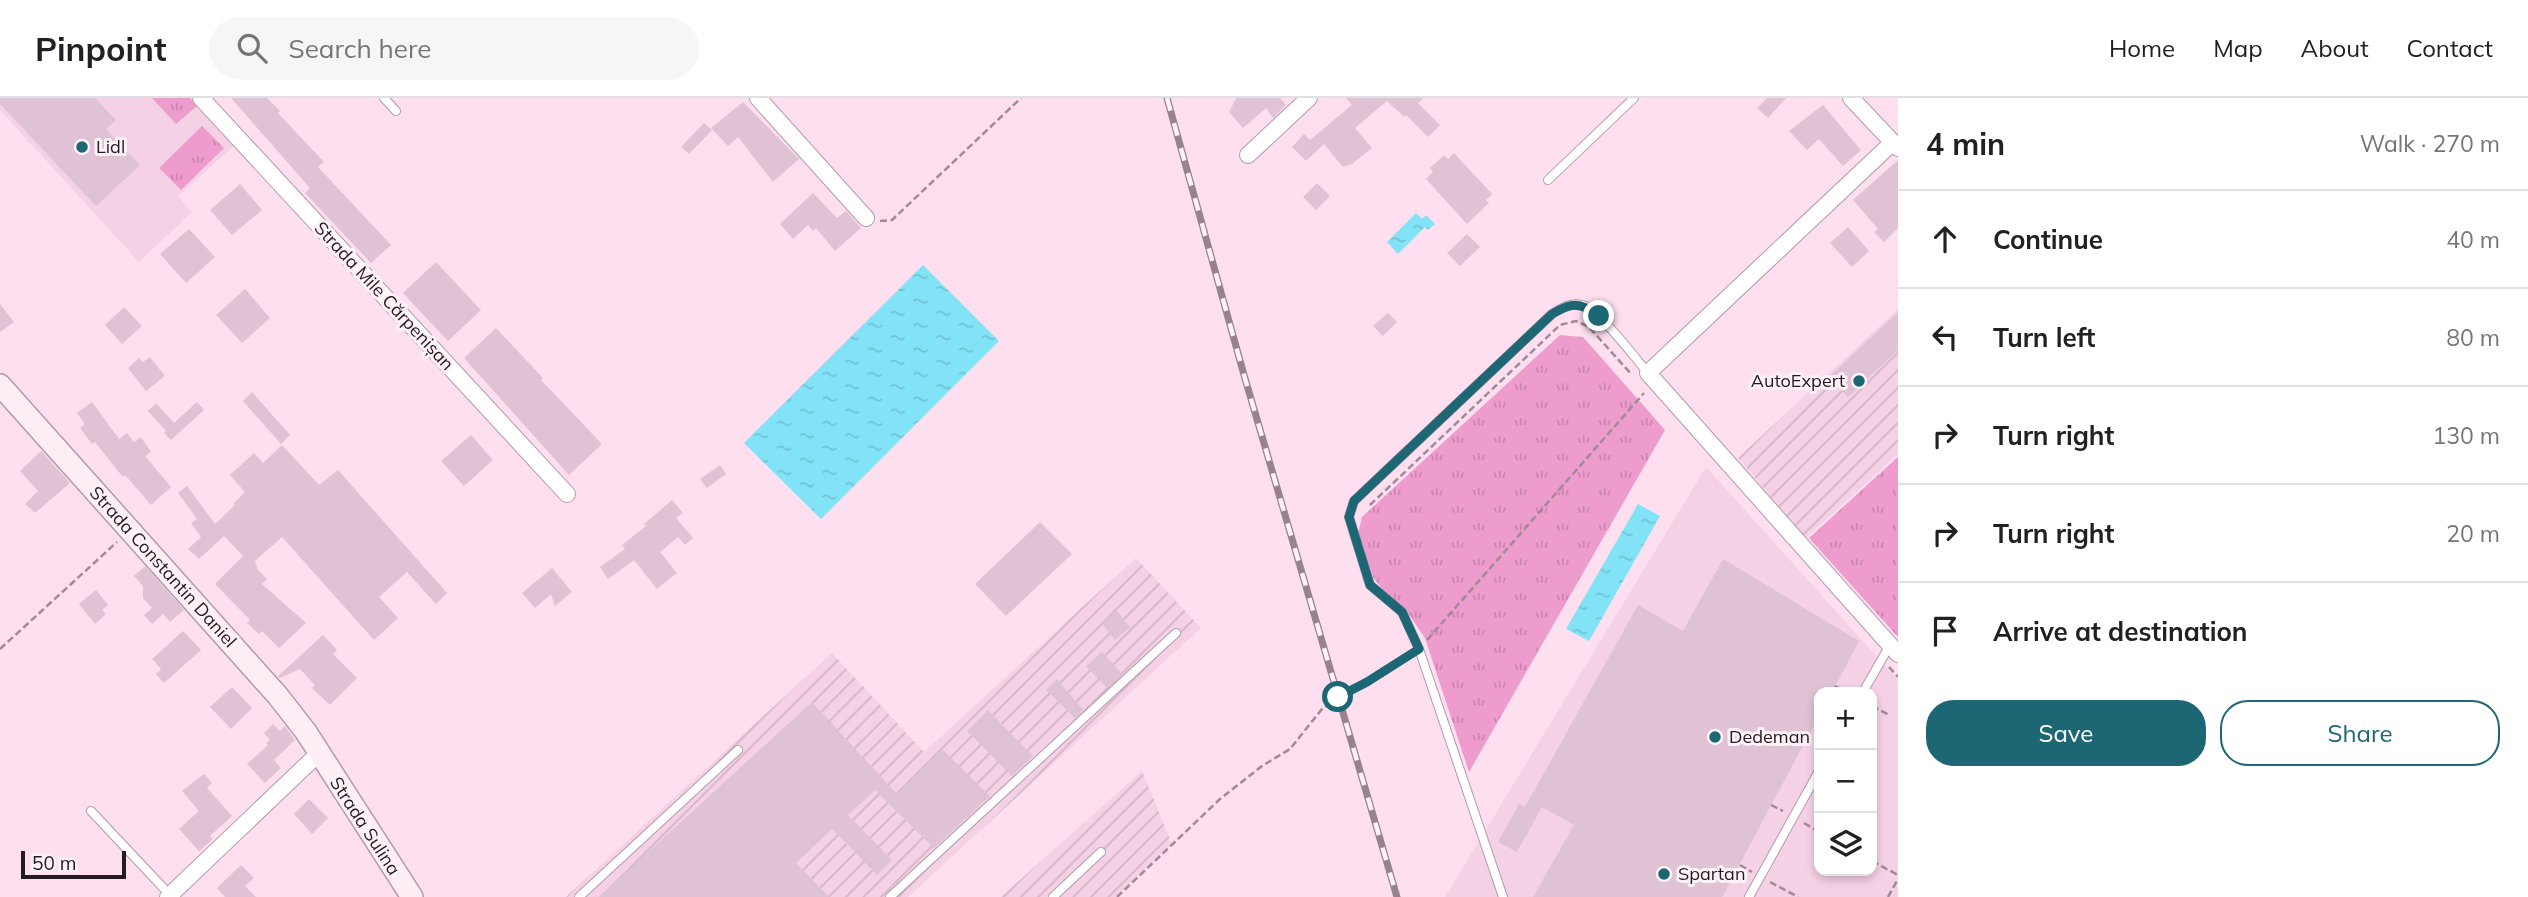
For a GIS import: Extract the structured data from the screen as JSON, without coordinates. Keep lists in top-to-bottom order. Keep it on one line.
{"streets":{"street":["Strada Mile Cărpenișan","Strada Constantin Daniel","Strada Sulina"]},"crossings":[["Strada Constantin Daniel","Strada Sulina"]],"places":["Lidl","AutoExpert","Dedeman","Spartan"],"scale_bar":"50 m","page":{"header":"Pinpoint","search":"Search here","nav":["Home","Map","About","Contact"],"heading":["4 min","Walk · 270 m"],"list":[["Continue","40 m"],["Turn left","80 m"],["Turn right","130 m"],["Turn right","20 m"],"Arrive at destination"],"buttons":["Save","Share"],"map_buttons":["+","−"],"scale":"50 m"}}
